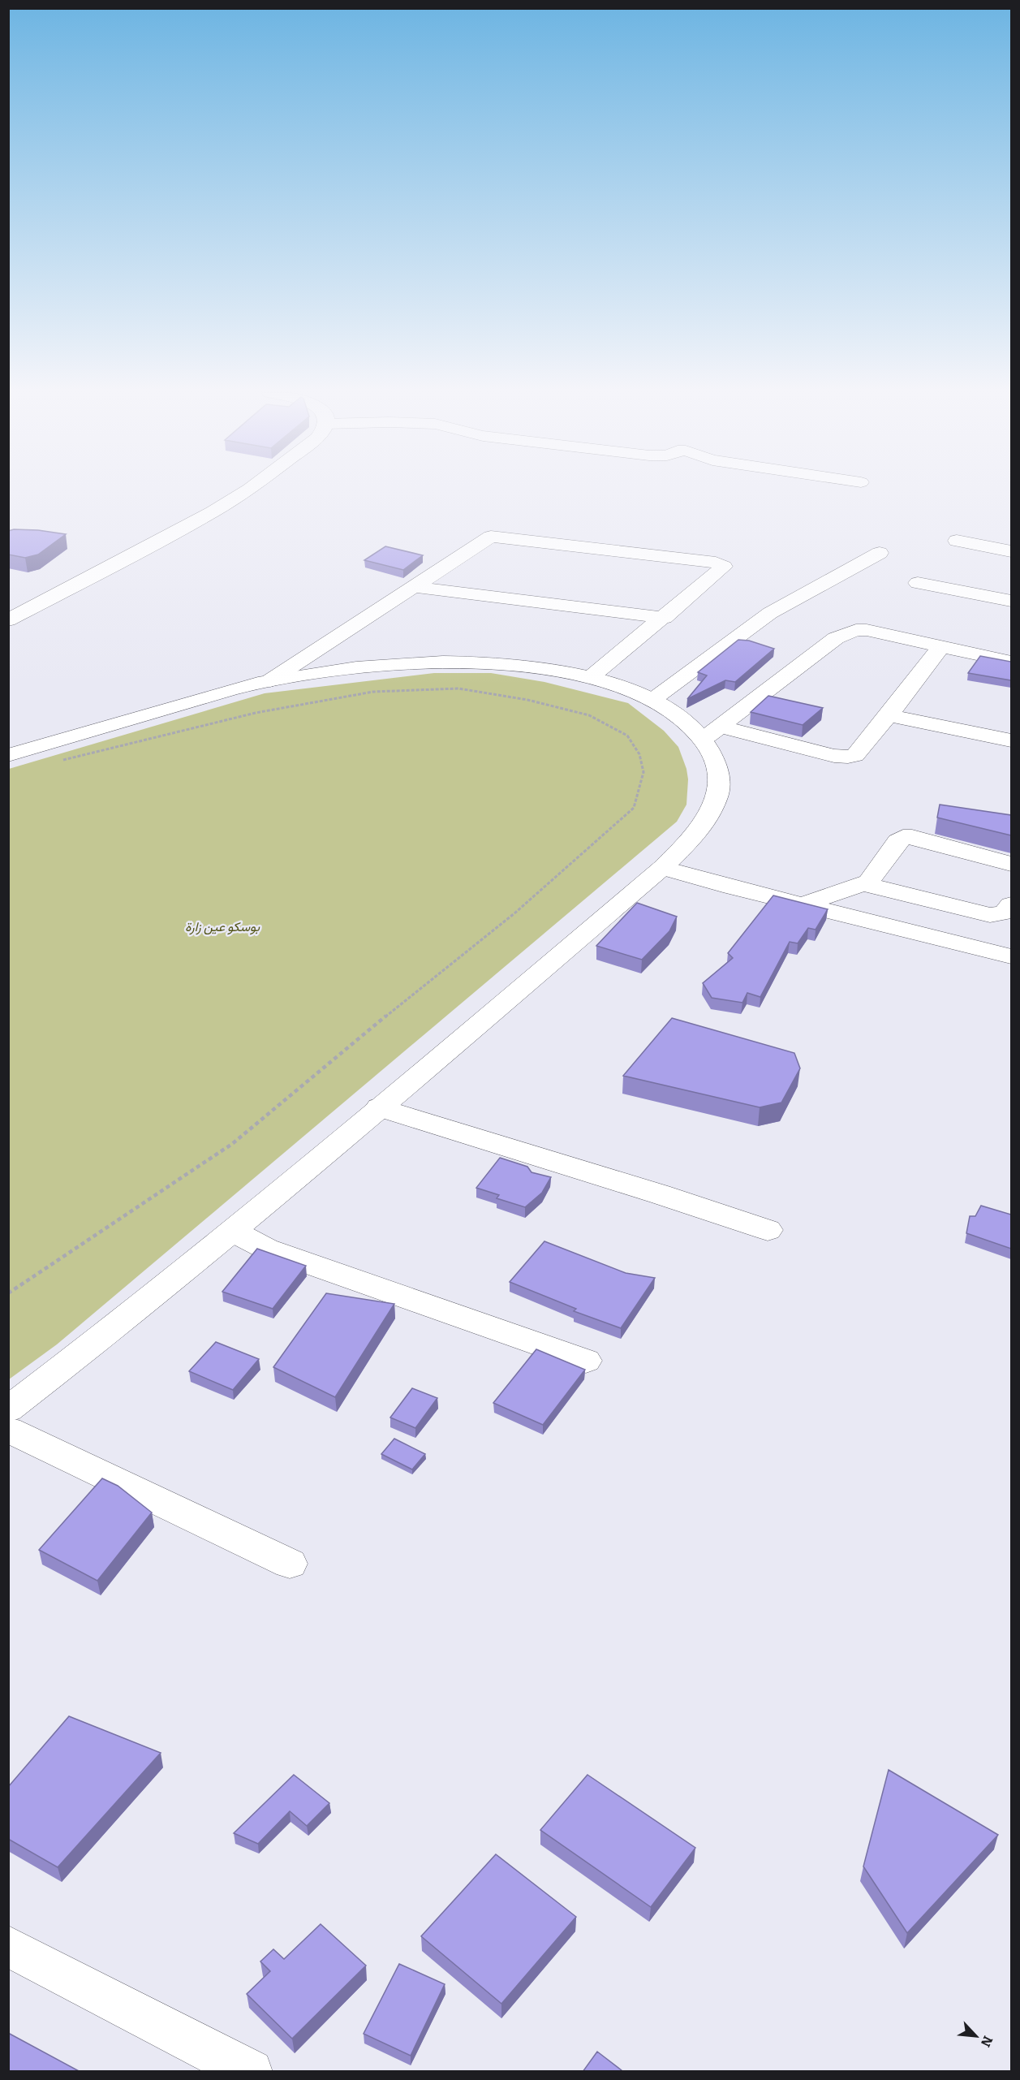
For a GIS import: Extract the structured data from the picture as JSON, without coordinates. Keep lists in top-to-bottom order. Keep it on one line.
{"parks":["بوسكو عين زارة"],"north":"bottom right"}
